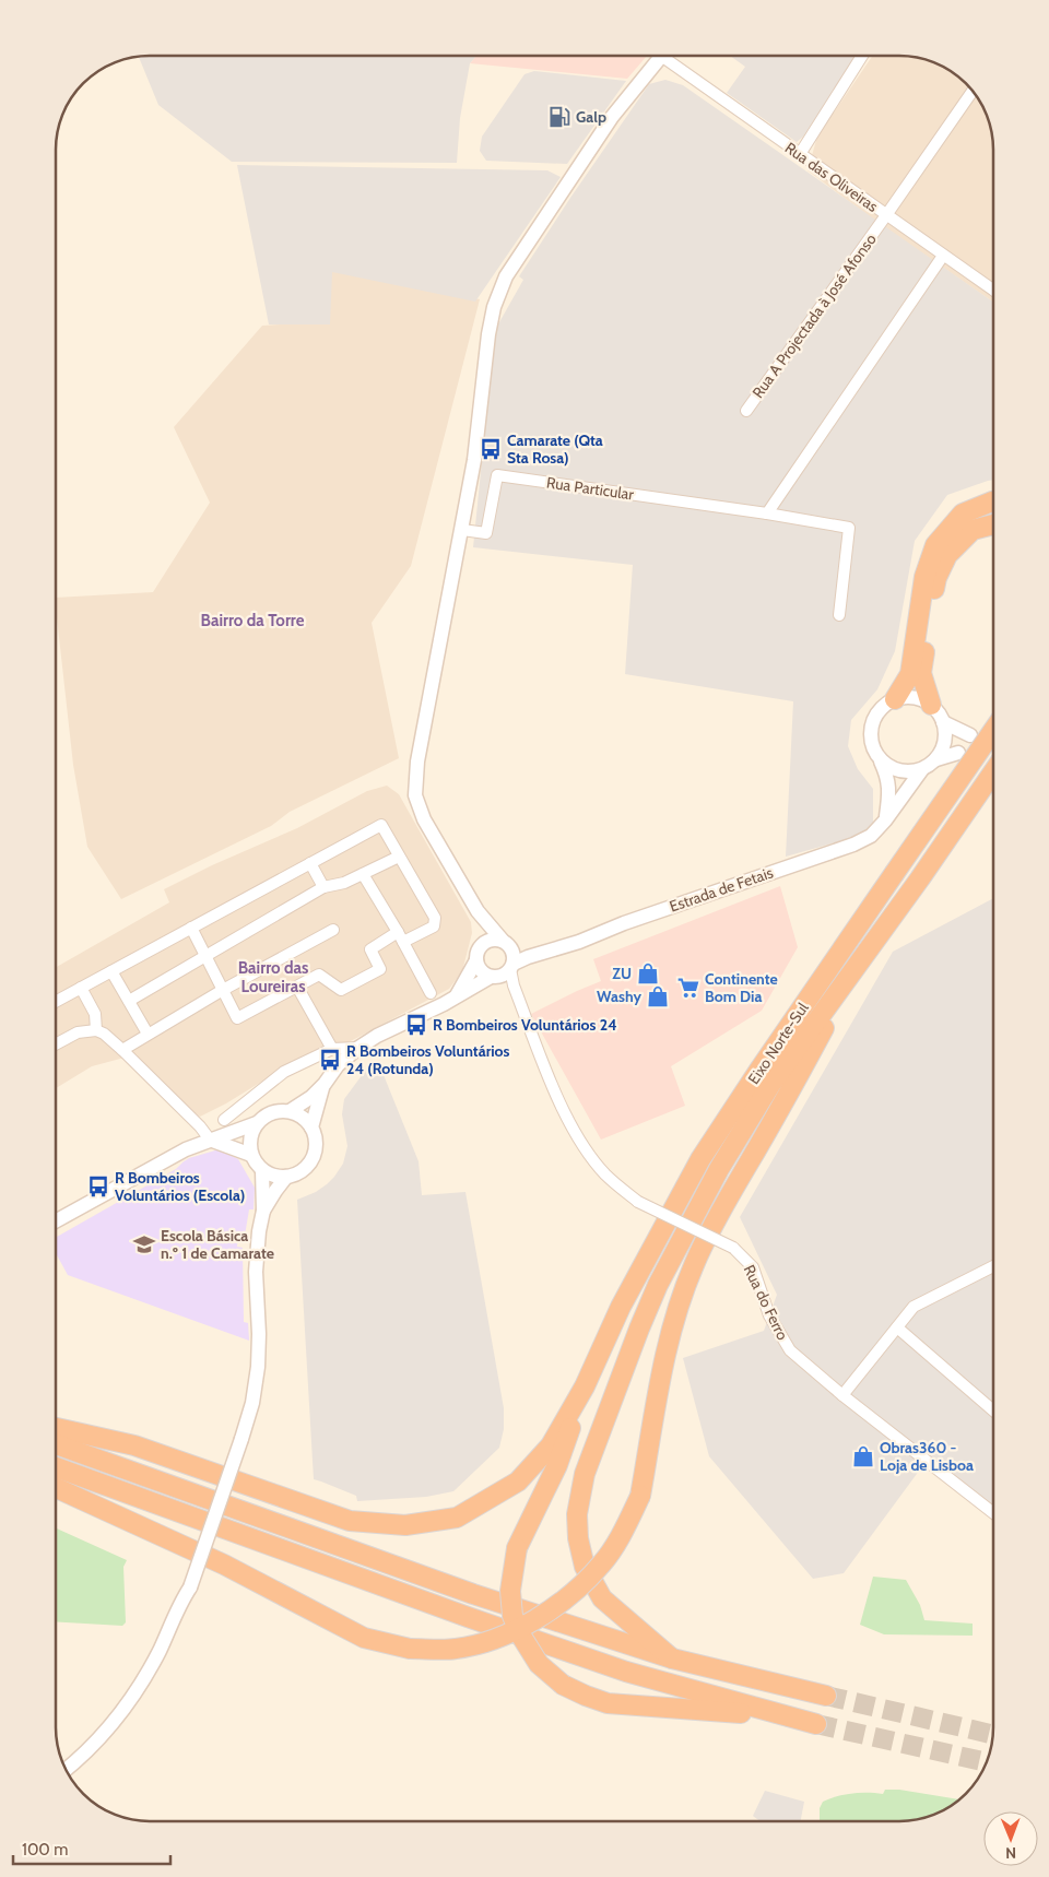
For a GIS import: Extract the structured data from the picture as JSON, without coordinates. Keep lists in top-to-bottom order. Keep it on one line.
{"streets":{"highway":["Eixo Norte-Sul"],"street":["Rua das Oliveiras","Rua A Projectada à José Afonso","Rua Particular","Estrada de Fetais","Rua do Ferro"]},"crossings":[["Rua das Oliveiras","Rua A Projectada à José Afonso"],["Estrada de Fetais","Rua do Ferro"]],"districts":["Bairro da Torre","Bairro das Loureiras"],"places":{"fuel station":["Galp"],"bus stop":["Camarate (Qta Sta Rosa)","R Bombeiros Voluntários 24","R Bombeiros Voluntários 24 (Rotunda)","R Bombeiros Voluntários (Escola)"],"shop":["ZU","Washy","Obras360 - Loja de Lisboa"],"supermarket":["Continente Bom Dia"],"school or university":["Escola Básica n.º 1 de Camarate"]},"scale_bar":"100 m","north":"bottom"}
